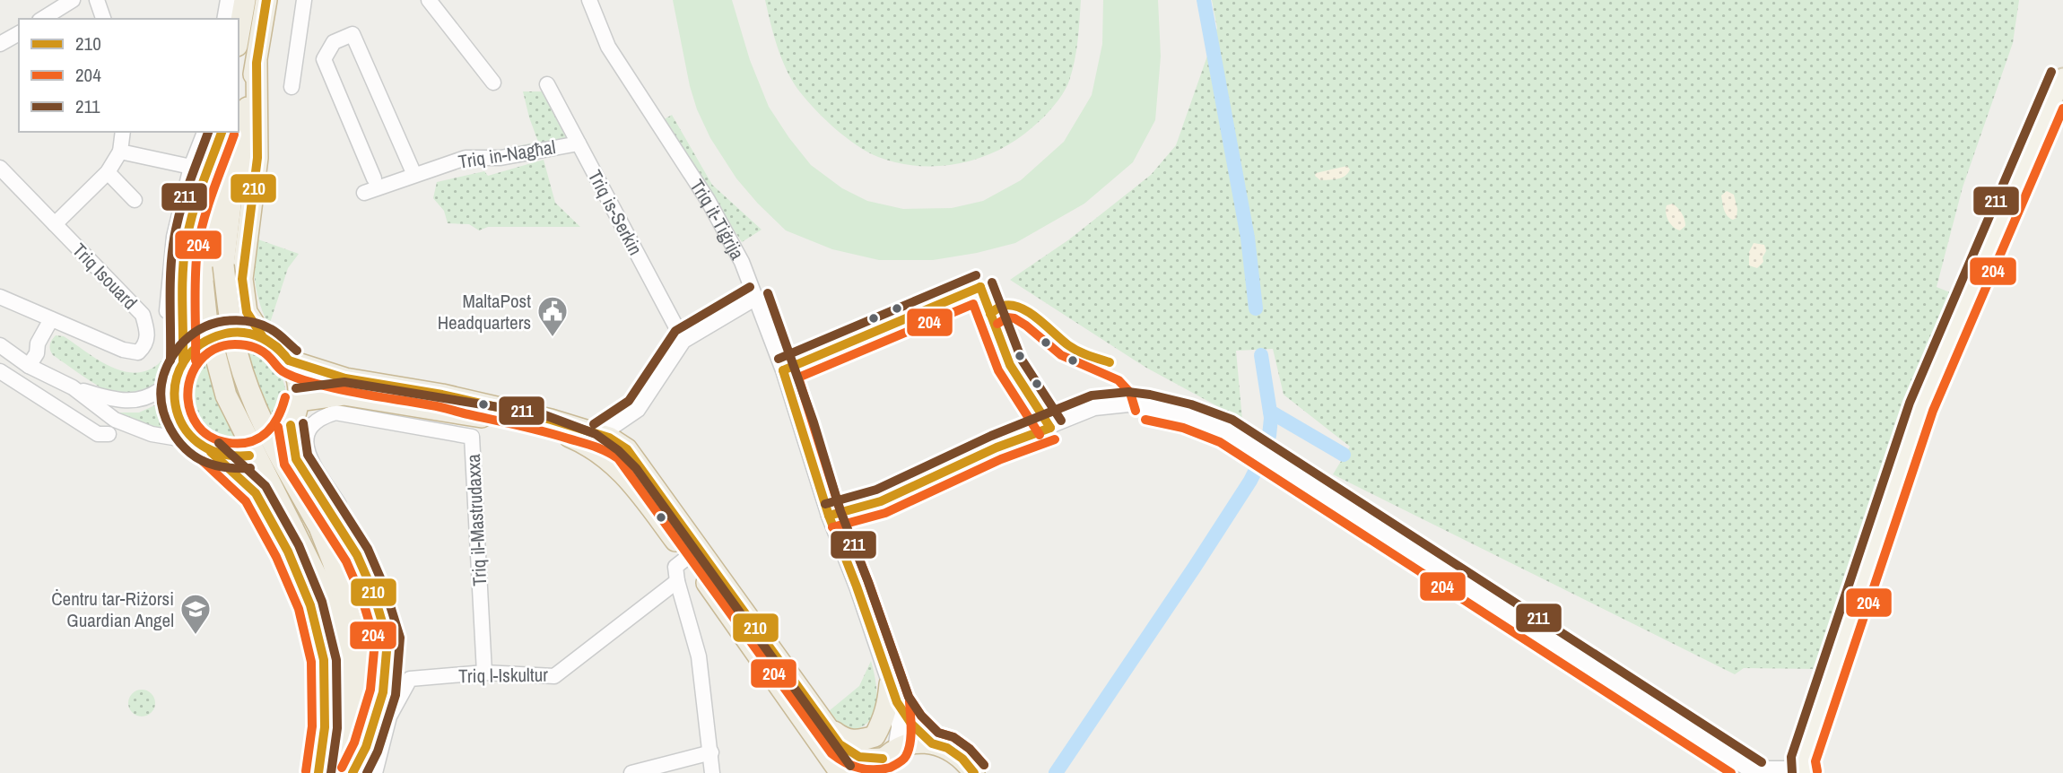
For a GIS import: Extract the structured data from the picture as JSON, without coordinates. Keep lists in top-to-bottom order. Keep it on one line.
{"streets":{"street":["Triq in-Nagħal","Triq is-Serkin","Triq it-Tiġrija","Triq Isouard","Triq il-Mastrudaxxa","Triq l-Iskultur"]},"crossings":[["Triq in-Nagħal","Triq is-Serkin"],["Triq il-Mastrudaxxa","Triq l-Iskultur"]],"places":{"public building":["MaltaPost Headquarters"],"school or university":["Ċentru tar-Riżorsi Guardian Angel"]},"lines":["transit line 210","transit line 211","transit line 204"],"legend":["210","204","211"]}
